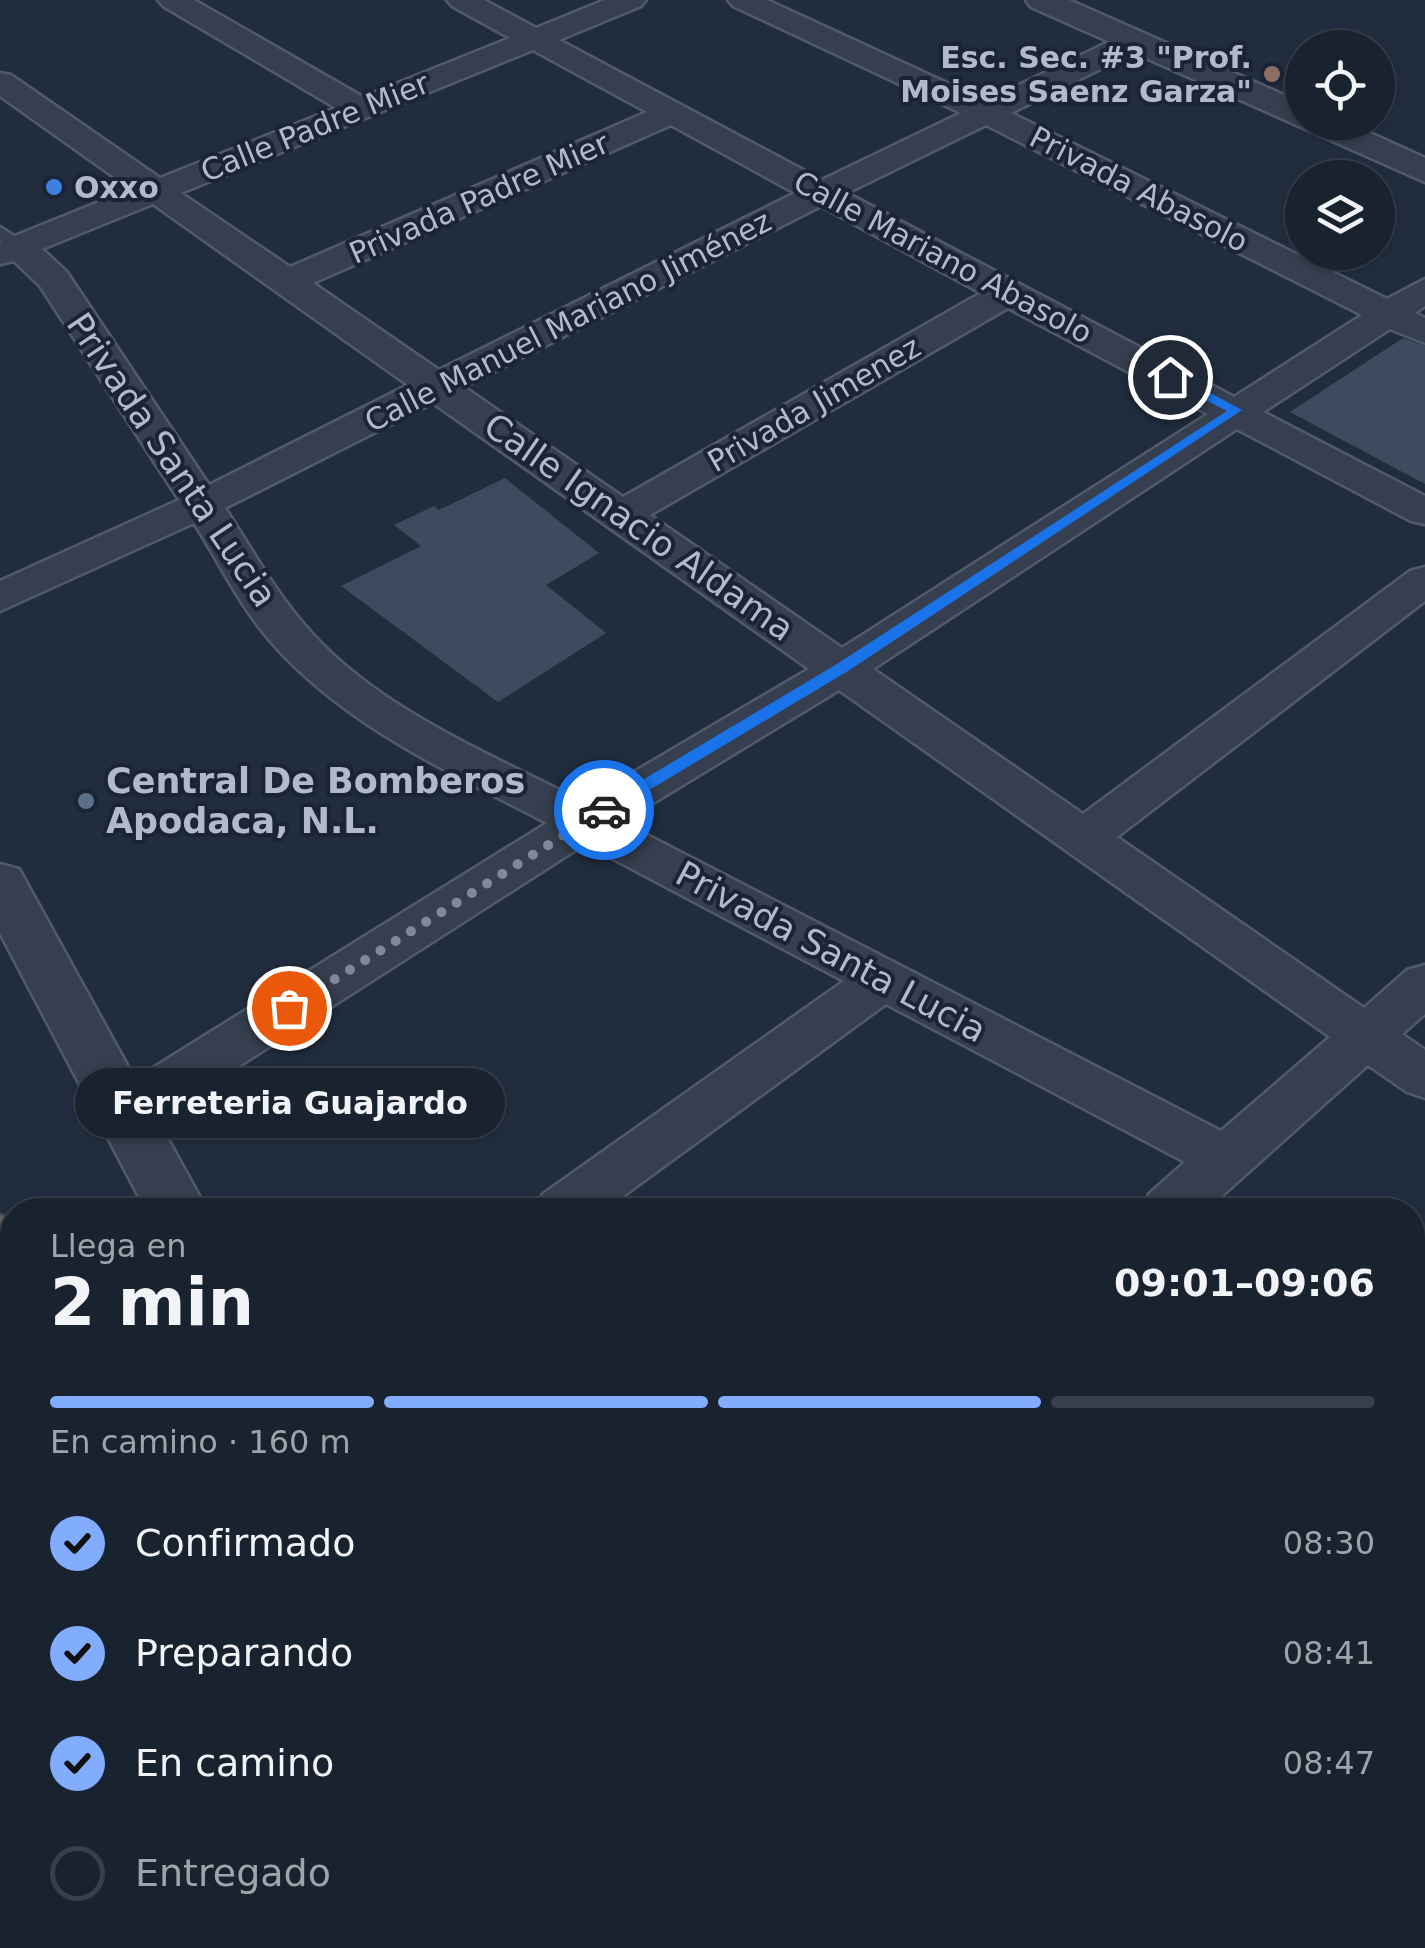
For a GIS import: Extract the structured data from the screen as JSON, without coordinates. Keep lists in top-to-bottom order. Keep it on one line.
{"streets":{"street":["Calle Padre Mier","Privada Abasolo","Privada Padre Mier","Calle Mariano Abasolo","Calle Manuel Mariano Jiménez","Privada Jimenez","Privada Santa Lucia","Calle Ignacio Aldama"]},"crossings":[["Calle Padre Mier","Calle Mariano Abasolo"],["Calle Padre Mier","Privada Santa Lucia"],["Calle Padre Mier","Calle Ignacio Aldama"],["Privada Abasolo","Calle Manuel Mariano Jiménez"],["Privada Padre Mier","Calle Mariano Abasolo"],["Privada Padre Mier","Calle Ignacio Aldama"],["Calle Mariano Abasolo","Calle Manuel Mariano Jiménez"],["Calle Mariano Abasolo","Privada Jimenez"],["Calle Manuel Mariano Jiménez","Privada Santa Lucia"],["Calle Manuel Mariano Jiménez","Calle Ignacio Aldama"],["Privada Jimenez","Calle Ignacio Aldama"]],"places":["Esc. Sec. #3 \"Prof. Moises Saenz Garza\"","Oxxo","Central De Bomberos Apodaca, N.L.","Ferreteria Guajardo"],"page":{"bubble":"Ferreteria Guajardo","heading":["2 min","Llega en","09:01–09:06"],"bar":"En camino · 160 m","list":[["Confirmado","08:30"],["Preparando","08:41"],["En camino","08:47"],"Entregado"]}}
